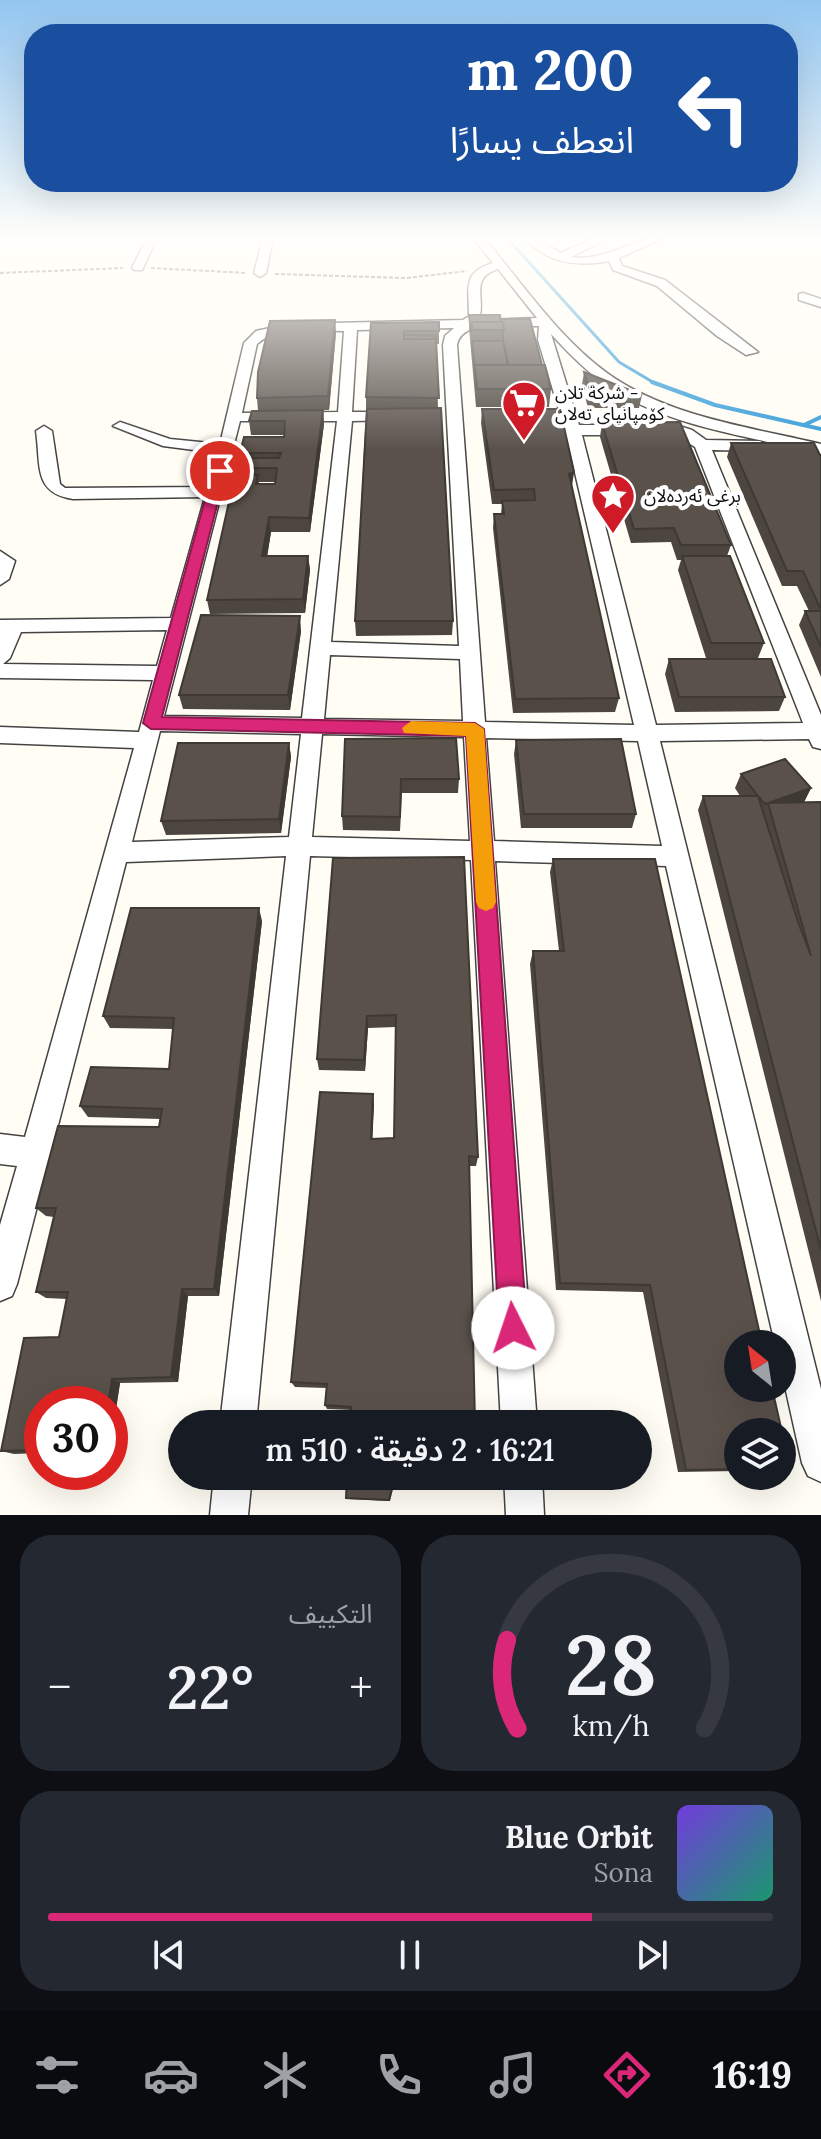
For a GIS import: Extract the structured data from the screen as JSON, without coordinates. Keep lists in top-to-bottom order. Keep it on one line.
{"places":{"supermarket":["شركة تلان - کۆمپانیای تەلان"],"place":["برغی ئەردەلان"]},"north":"top left","page":{"turn":["200 m","انعطف يسارًا"],"limit":"30","trip":"16:21 · 2 دقيقة · 510 m","tile":"التكييف","heat":["−","22°","+"],"song":["Blue Orbit","Sona"],"tabs":"16:19","gauge":["28","km/h"]}}
